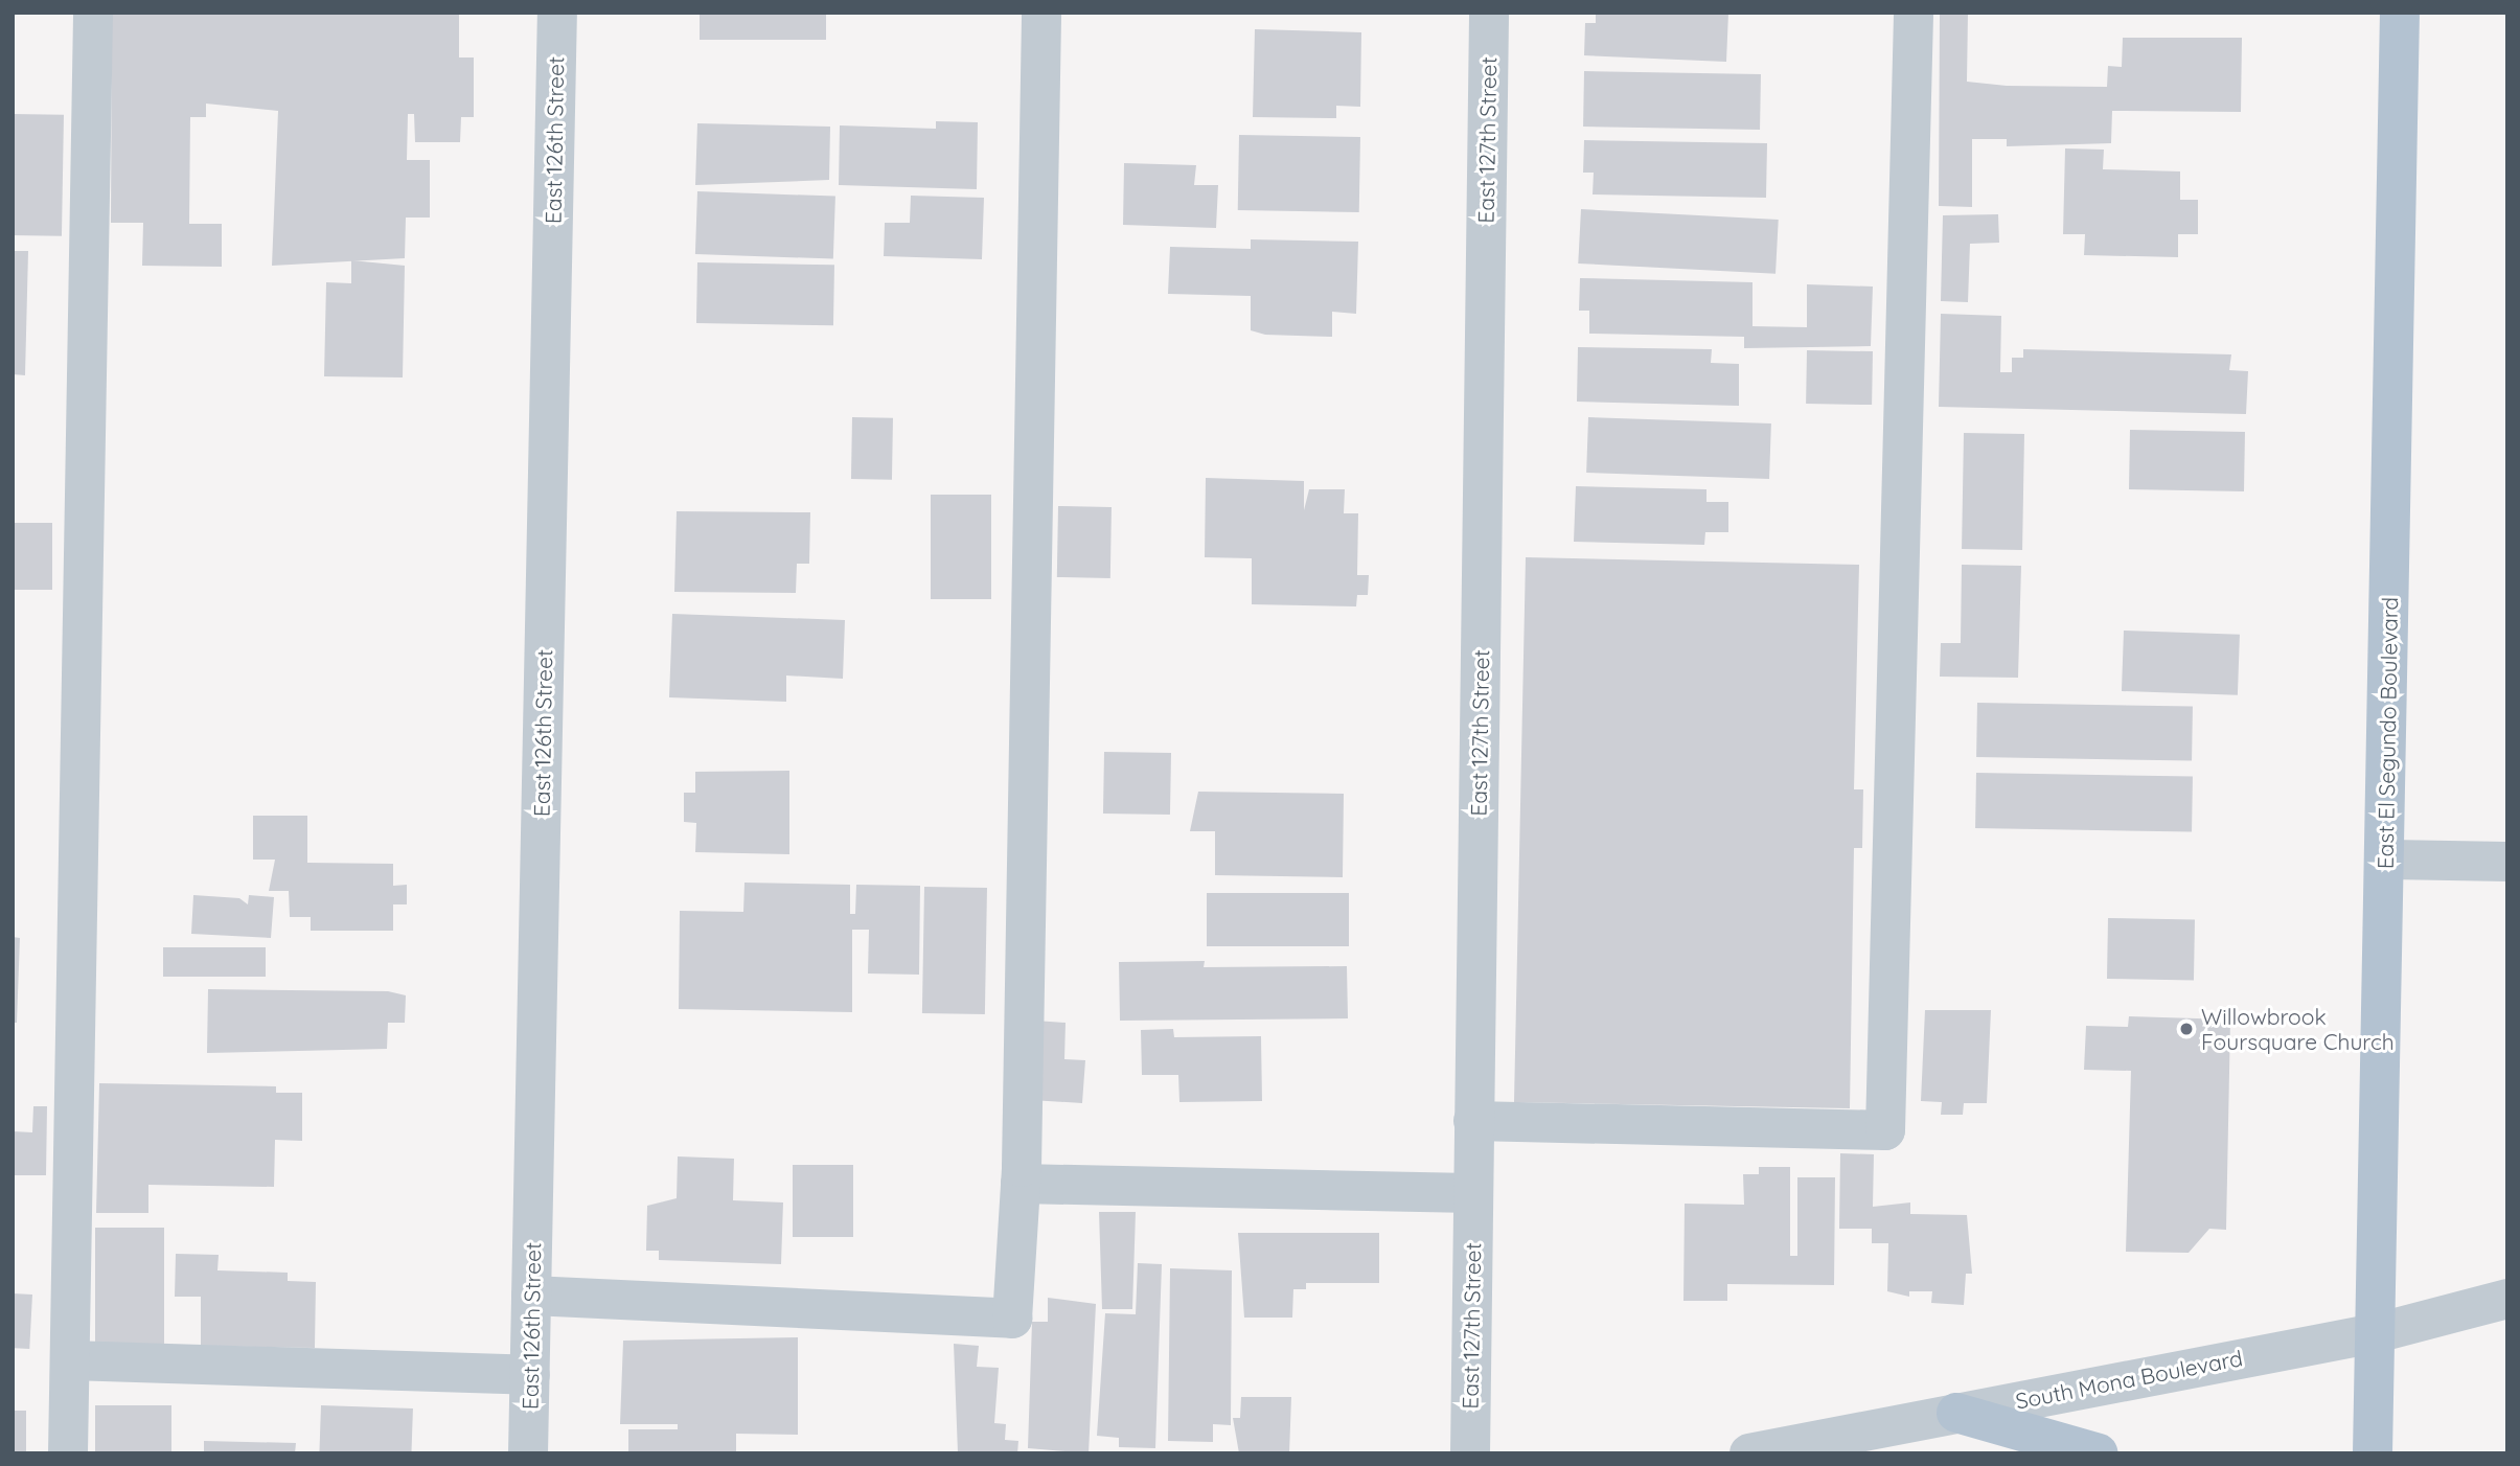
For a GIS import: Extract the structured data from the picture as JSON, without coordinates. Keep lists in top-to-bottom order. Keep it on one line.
{"streets":{"main road":["East El Segundo Boulevard"],"street":["East 126th Street","East 127th Street","South Mona Boulevard"]},"crossings":[["East El Segundo Boulevard","South Mona Boulevard"]],"places":["Willowbrook Foursquare Church"]}
